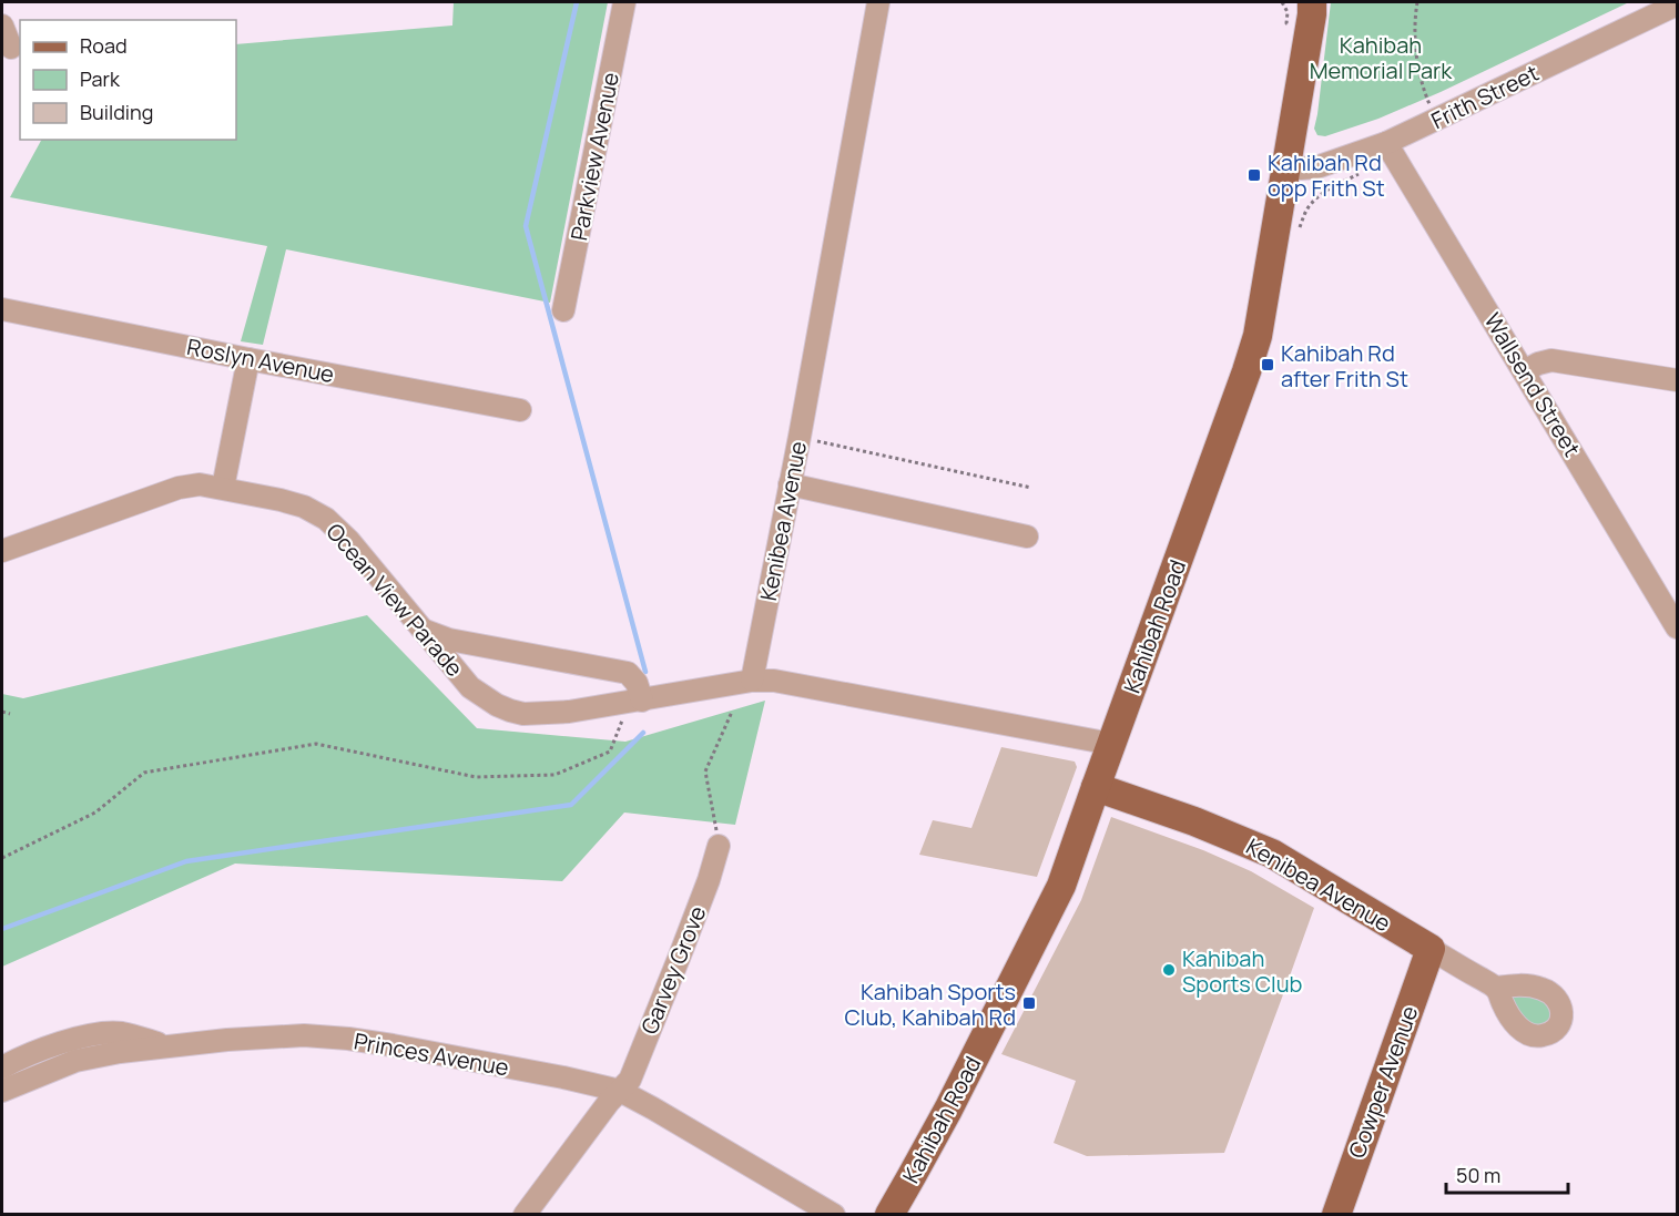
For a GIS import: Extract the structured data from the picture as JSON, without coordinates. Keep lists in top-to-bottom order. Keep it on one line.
{"streets":{"main road":["Kenibea Avenue","Kahibah Road","Cowper Avenue"],"street":["Frith Street","Parkview Avenue","Roslyn Avenue","Wallsend Street","Ocean View Parade","Garvey Grove","Princes Avenue"]},"crossings":[["Frith Street","Wallsend Street"],["Frith Street","Kahibah Road"],["Kenibea Avenue","Ocean View Parade"],["Kenibea Avenue","Kahibah Road"],["Kenibea Avenue","Cowper Avenue"],["Garvey Grove","Princes Avenue"]],"parks":["Kahibah Memorial Park"],"places":{"transit":["Kahibah Rd opp Frith St","Kahibah Rd after Frith St","Kahibah Sports Club, Kahibah Rd"],"other":["Kahibah Sports Club"]},"legend":["Road","Park","Building"],"scale_bar":"50 m"}
